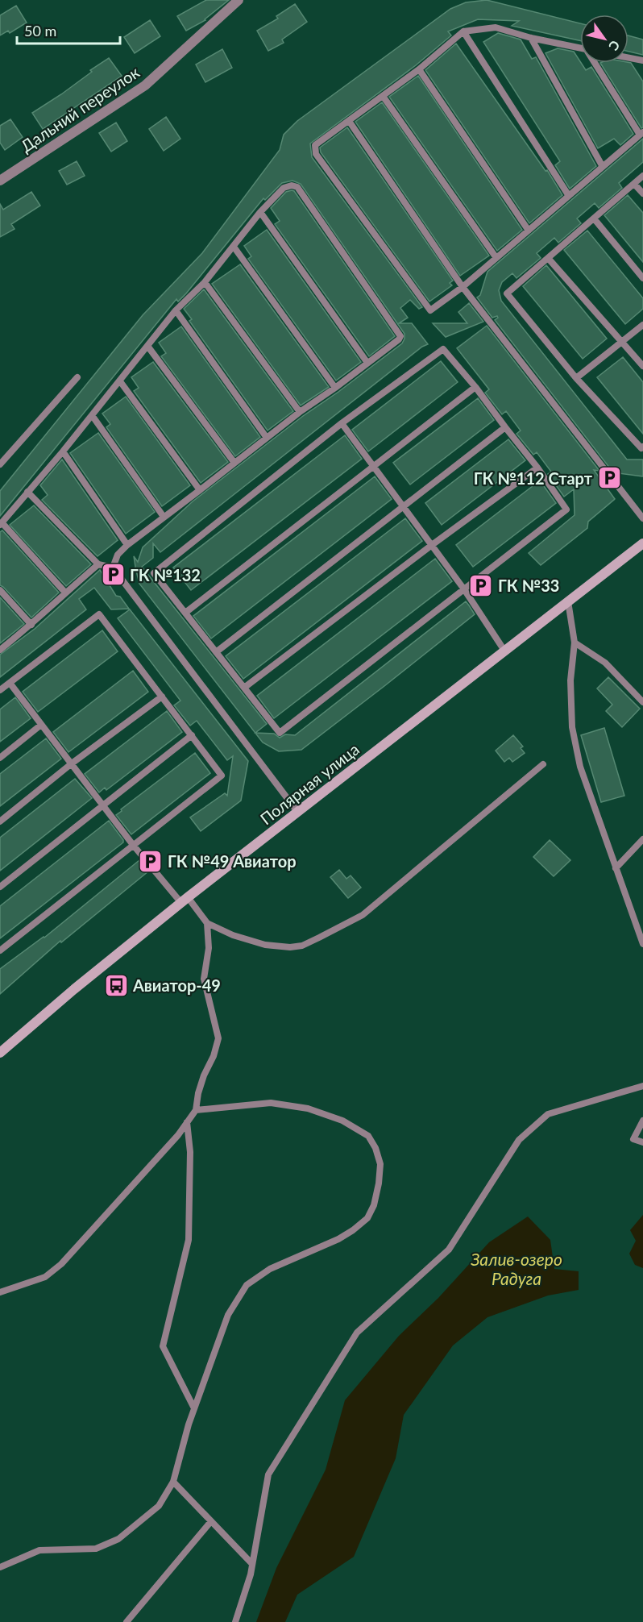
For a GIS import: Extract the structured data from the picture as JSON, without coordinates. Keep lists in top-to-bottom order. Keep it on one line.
{"streets":{"main road":["Полярная улица"],"street":["Дальний переулок"]},"water":["Залив-озеро Радуга"],"places":{"parking":["ГК №112 Старт","ГК №132","ГК №33","ГК №49 Авиатор"],"bus stop":["Авиатор-49"]},"scale_bar":"50 m","north":"bottom right"}
